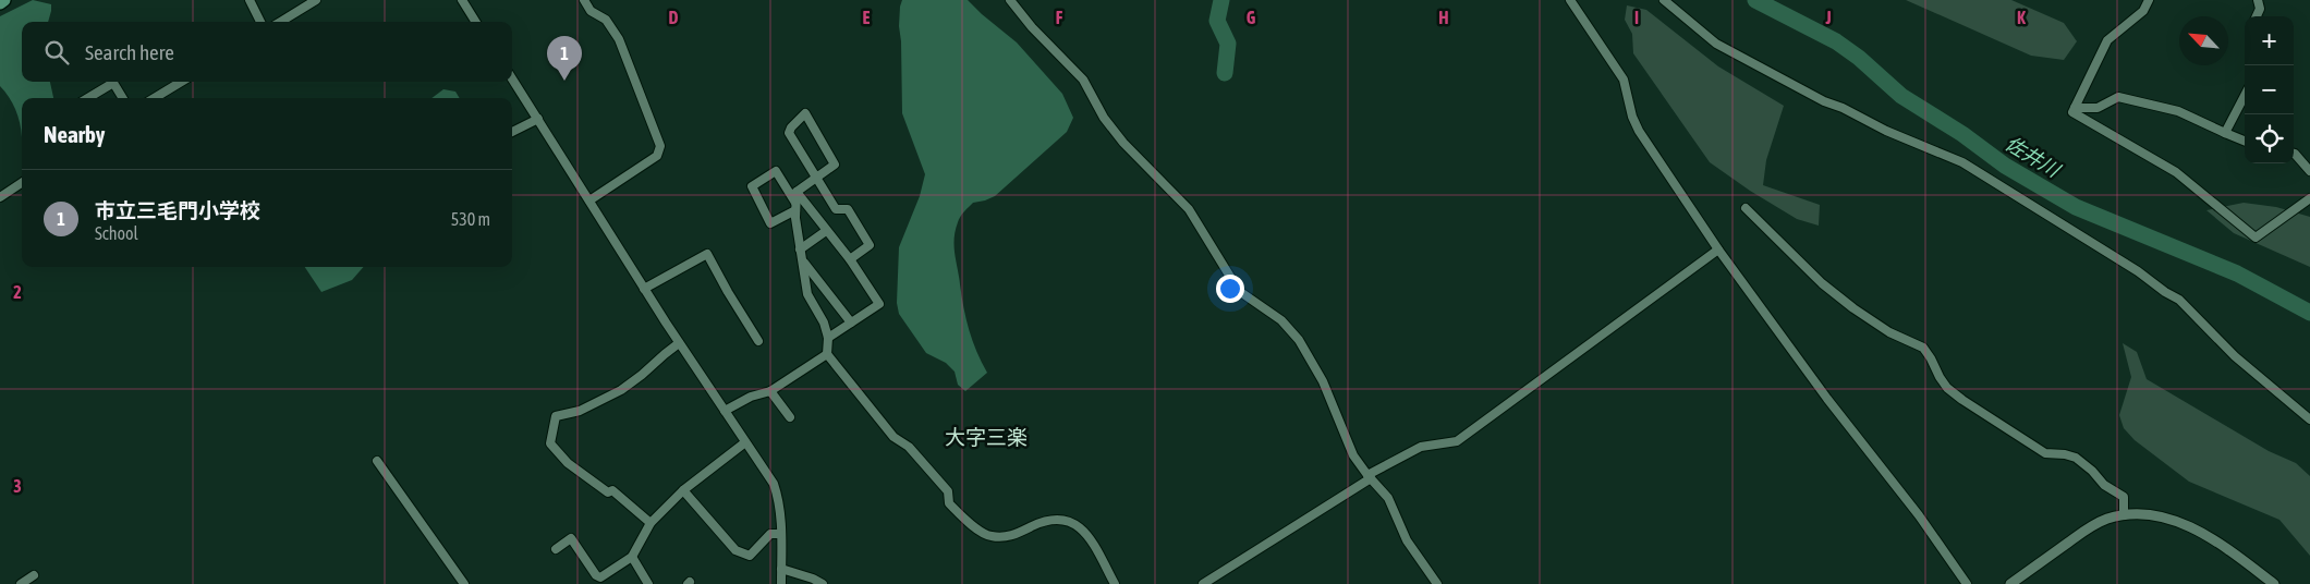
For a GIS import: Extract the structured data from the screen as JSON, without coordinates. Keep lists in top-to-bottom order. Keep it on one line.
{"districts":["大字三楽"],"water":["佐井川"],"north":"top left","page":{"map_buttons":["+","−"],"search":"Search here","pins":"1","heading":"Nearby","list":[{"mark":"1","name":"市立三毛門小学校","note":"School","value":"530 m"}]},"grid":{"columns":["D","E","F","G","H","I","J","K"],"rows":["2","3"]}}
